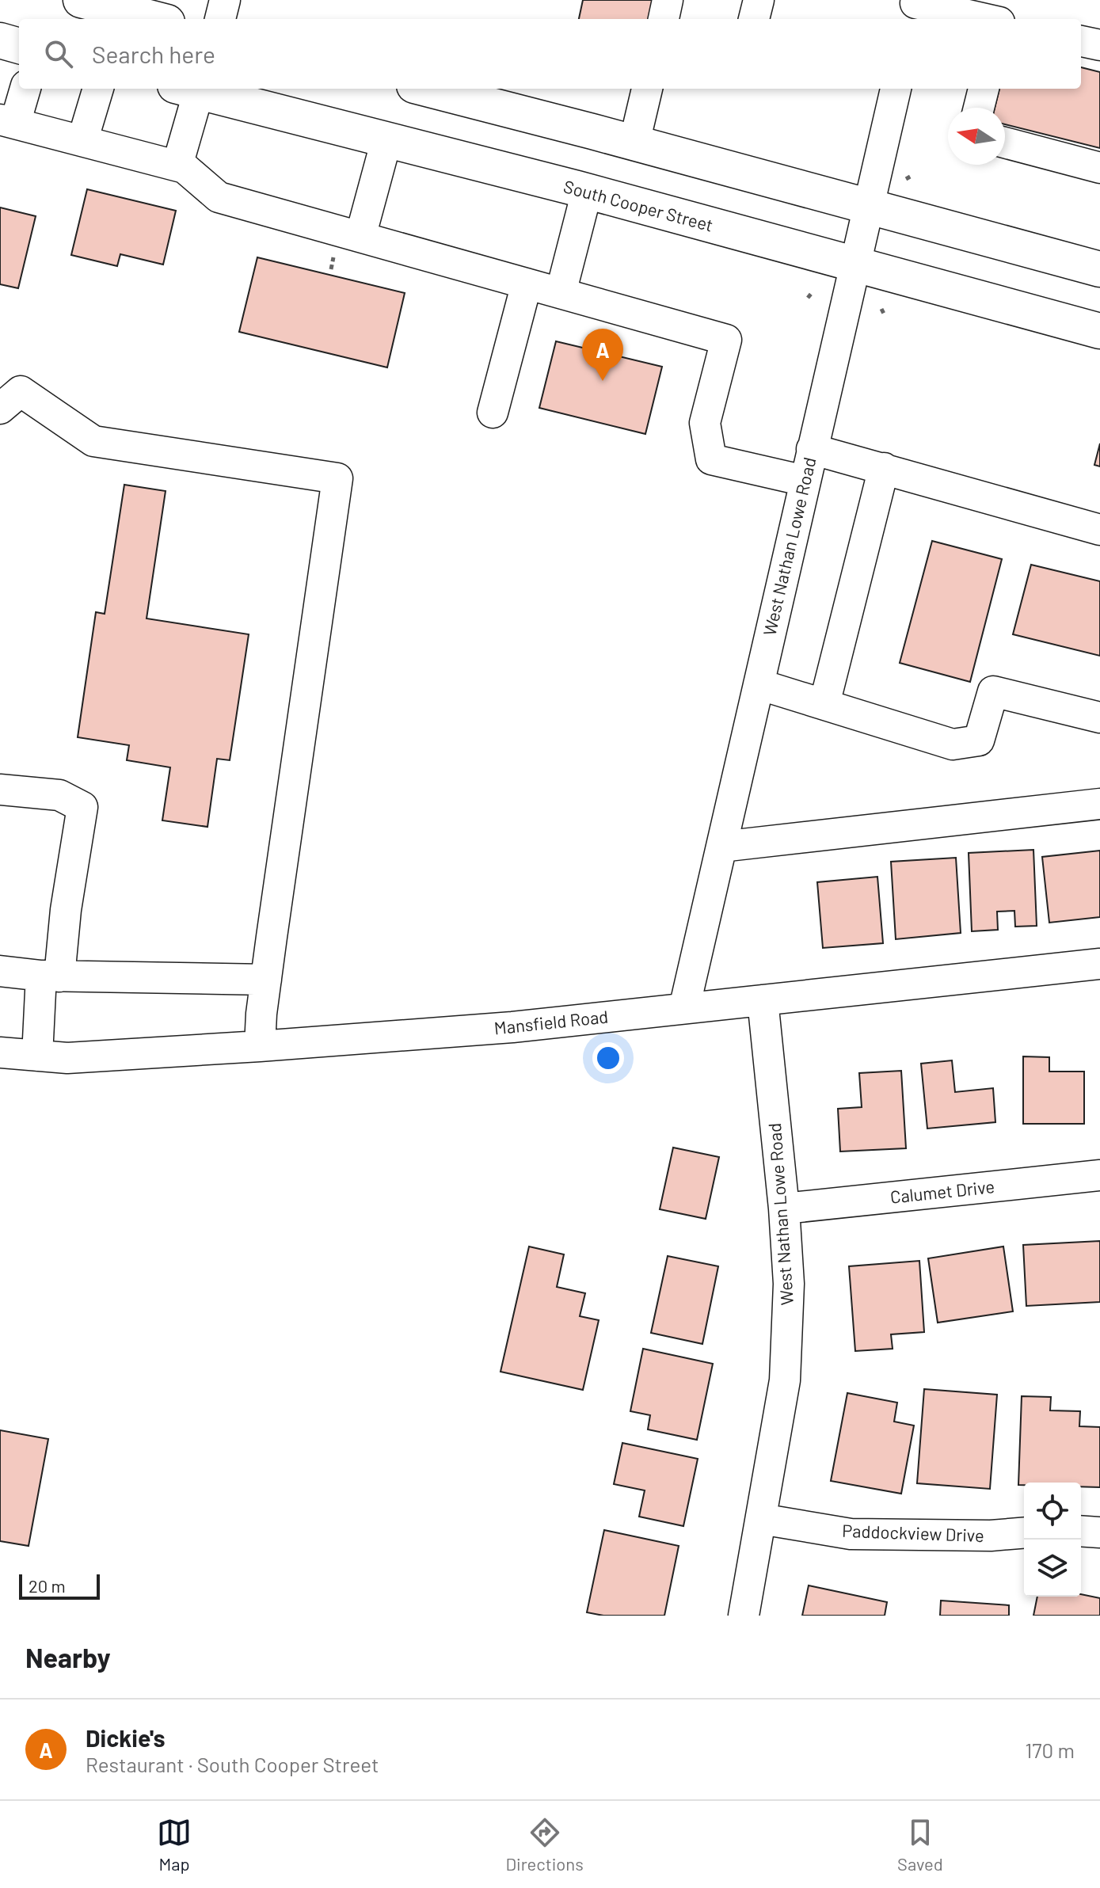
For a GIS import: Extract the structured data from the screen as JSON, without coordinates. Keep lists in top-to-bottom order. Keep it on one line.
{"streets":{"main road":["South Cooper Street"],"street":["West Nathan Lowe Road","Mansfield Road","Calumet Drive","Paddockview Drive"]},"crossings":[["South Cooper Street","West Nathan Lowe Road"],["West Nathan Lowe Road","Mansfield Road"],["West Nathan Lowe Road","Calumet Drive"],["West Nathan Lowe Road","Paddockview Drive"]],"scale_bar":"20 m","north":"left","page":{"search":"Search here","pins":"A","scale":"20 m","heading":"Nearby","list":[{"mark":"A","name":"Dickie's","note":"Restaurant · South Cooper Street","value":"170 m"}],"nav":["Map","Directions","Saved"]}}
